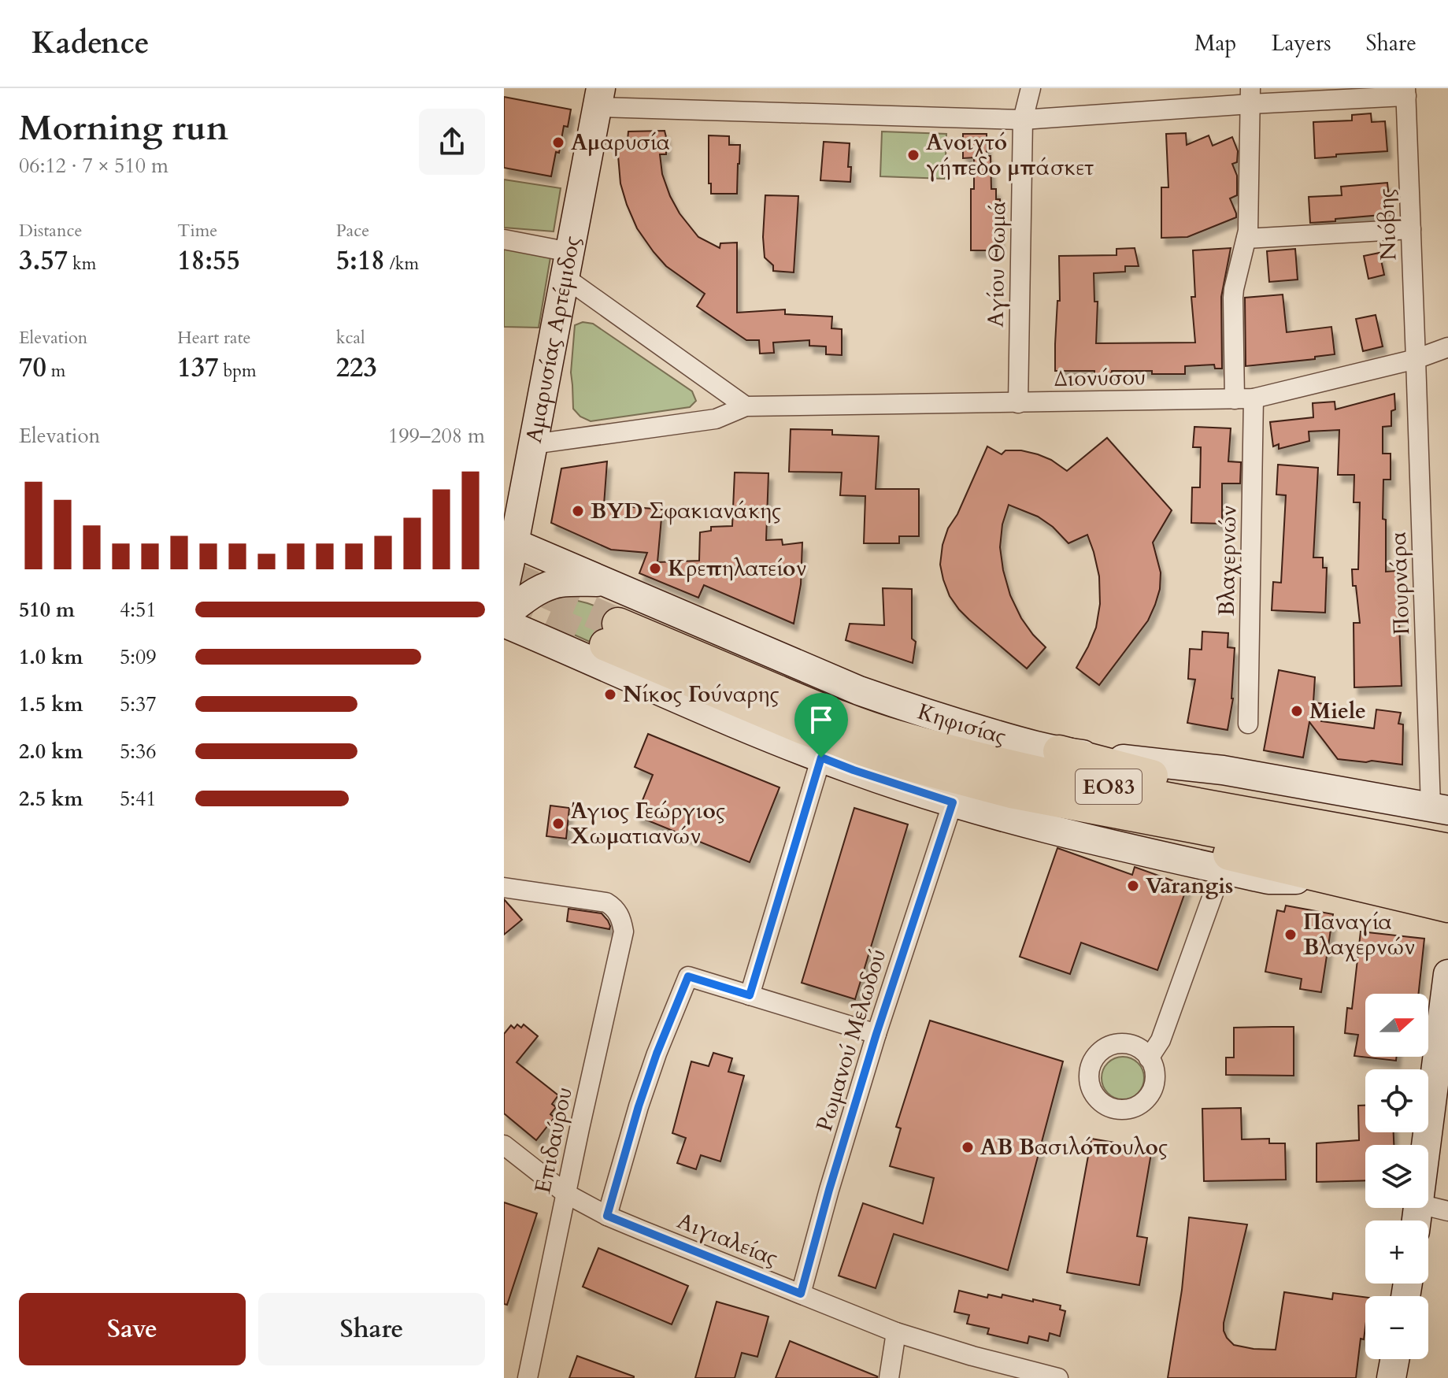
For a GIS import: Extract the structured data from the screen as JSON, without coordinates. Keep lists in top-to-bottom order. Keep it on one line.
{"streets":{"main road":["Αμαρυσίας Αρτέμιδος","Κηφισίας","ΕΟ83"],"street":["Νιόβης","Αγίου Θωμά","Διονύσου","Βλαχερνών","Πουρνάρα","Ρωμανού Μελωδού","Επιδαύρου","Αιγιαλείας"]},"crossings":[["Νιόβης","Διονύσου"],["Νιόβης","Πουρνάρα"],["Αγίου Θωμά","Διονύσου"],["Αμαρυσίας Αρτέμιδος","Διονύσου"],["Αμαρυσίας Αρτέμιδος","Κηφισίας"],["Διονύσου","Βλαχερνών"],["Διονύσου","Πουρνάρα"],["Πουρνάρα","Κηφισίας"],["Ρωμανού Μελωδού","Αιγιαλείας"],["Επιδαύρου","Αιγιαλείας"]],"places":["Αμαρυσία","Ανοιχτό γήπεδο μπάσκετ","BYD Σφακιανάκης","Κρεπηλατείον","Νίκος Γούναρης","Miele","Άγιος Γεώργιος Χωματιανών","Varangis","Παναγία Βλαχερνών","ΑΒ Βασιλόπουλος"],"north":"right","page":{"header":"Kadence","nav":["Map","Layers","Share"],"heading":["Morning run","06:12 · 7 × 510 m"],"stats":[["Distance","3.57 km"],["Time","18:55"],["Pace","5:18 /km"],["Elevation","70 m"],["Heart rate","137 bpm"],["kcal","223"]],"chart":["Elevation","199–208 m"],"list":[{"name":"510 m","note":"4:51"},{"name":"1.0 km","note":"5:09"},{"name":"1.5 km","note":"5:37"},{"name":"2.0 km","note":"5:36"},{"name":"2.5 km","note":"5:41"}],"map_buttons":["+","−"],"buttons":["Save","Share"]}}
